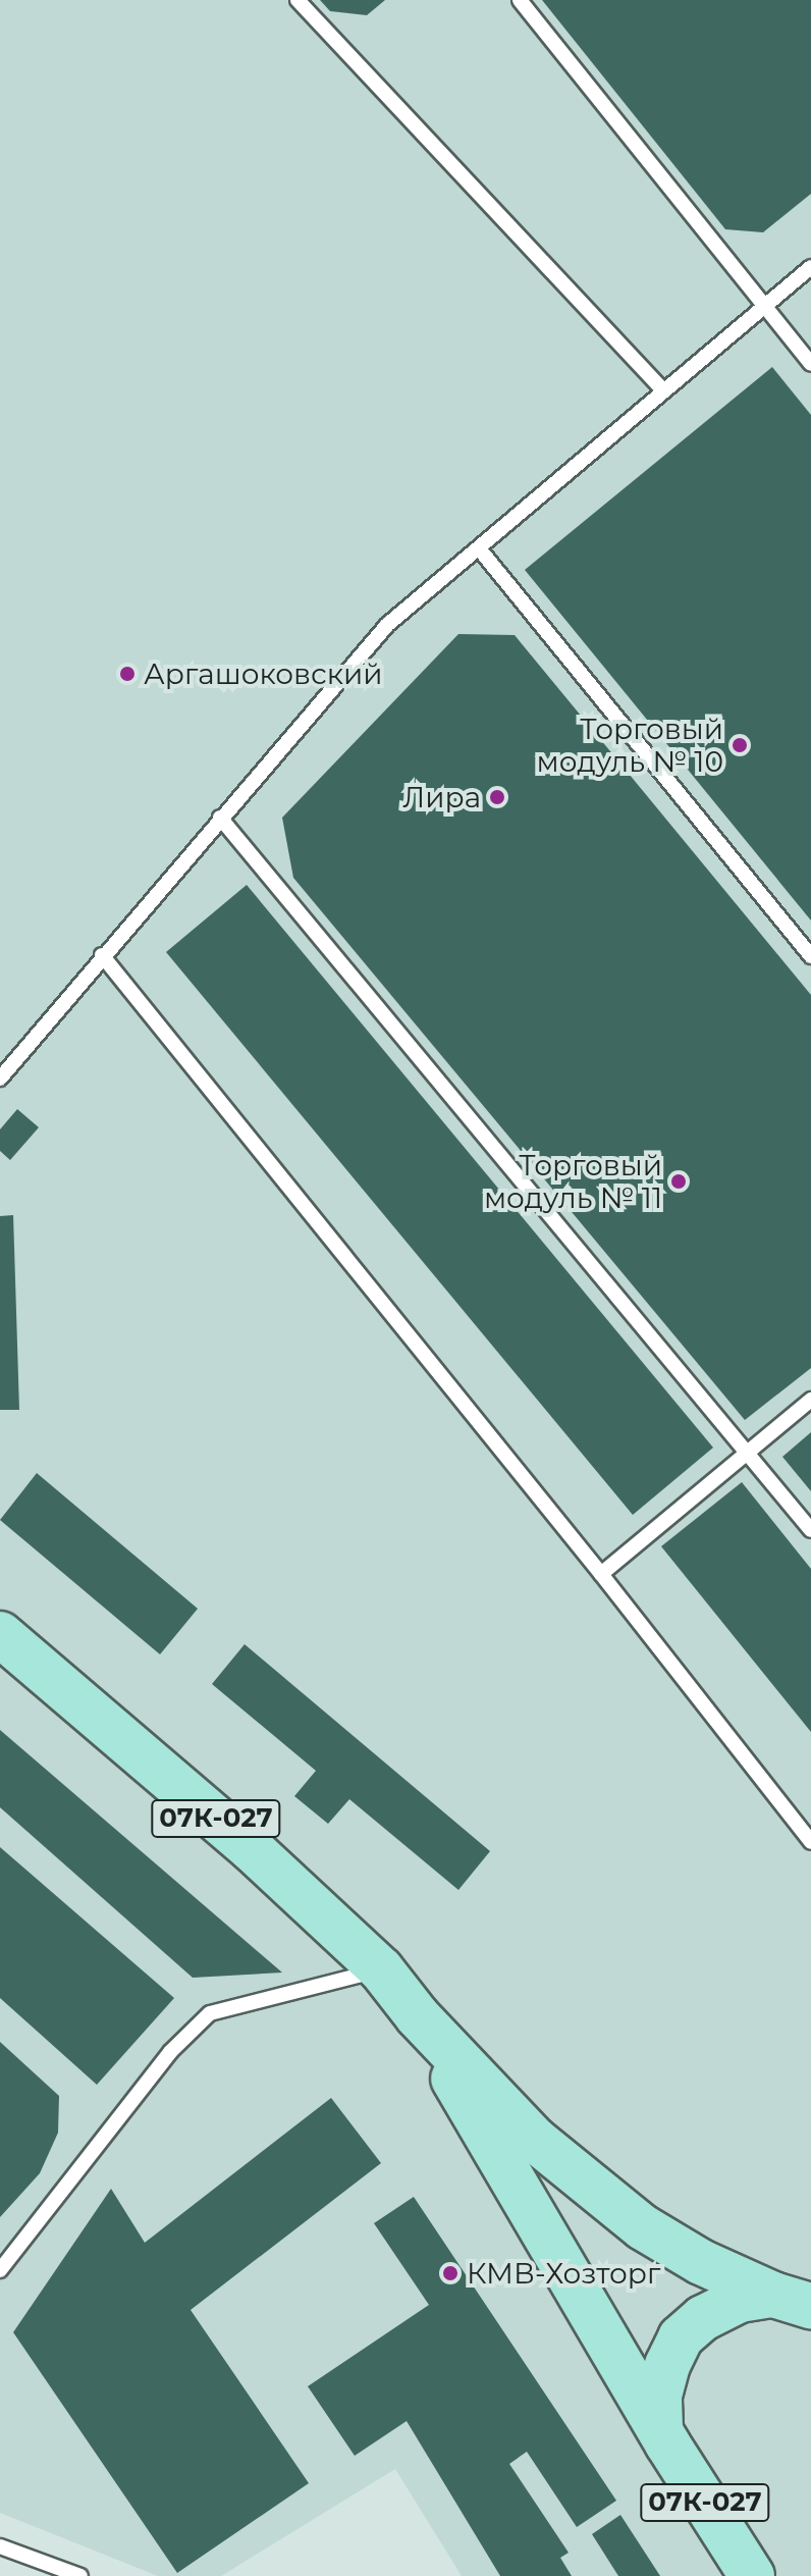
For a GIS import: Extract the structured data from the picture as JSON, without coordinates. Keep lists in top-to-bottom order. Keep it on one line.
{"streets":{"main road":["07К-027"]},"places":["Аргашоковский","Торговый модуль № 10","Лира","Торговый модуль № 11","КМВ-Хозторг"]}
